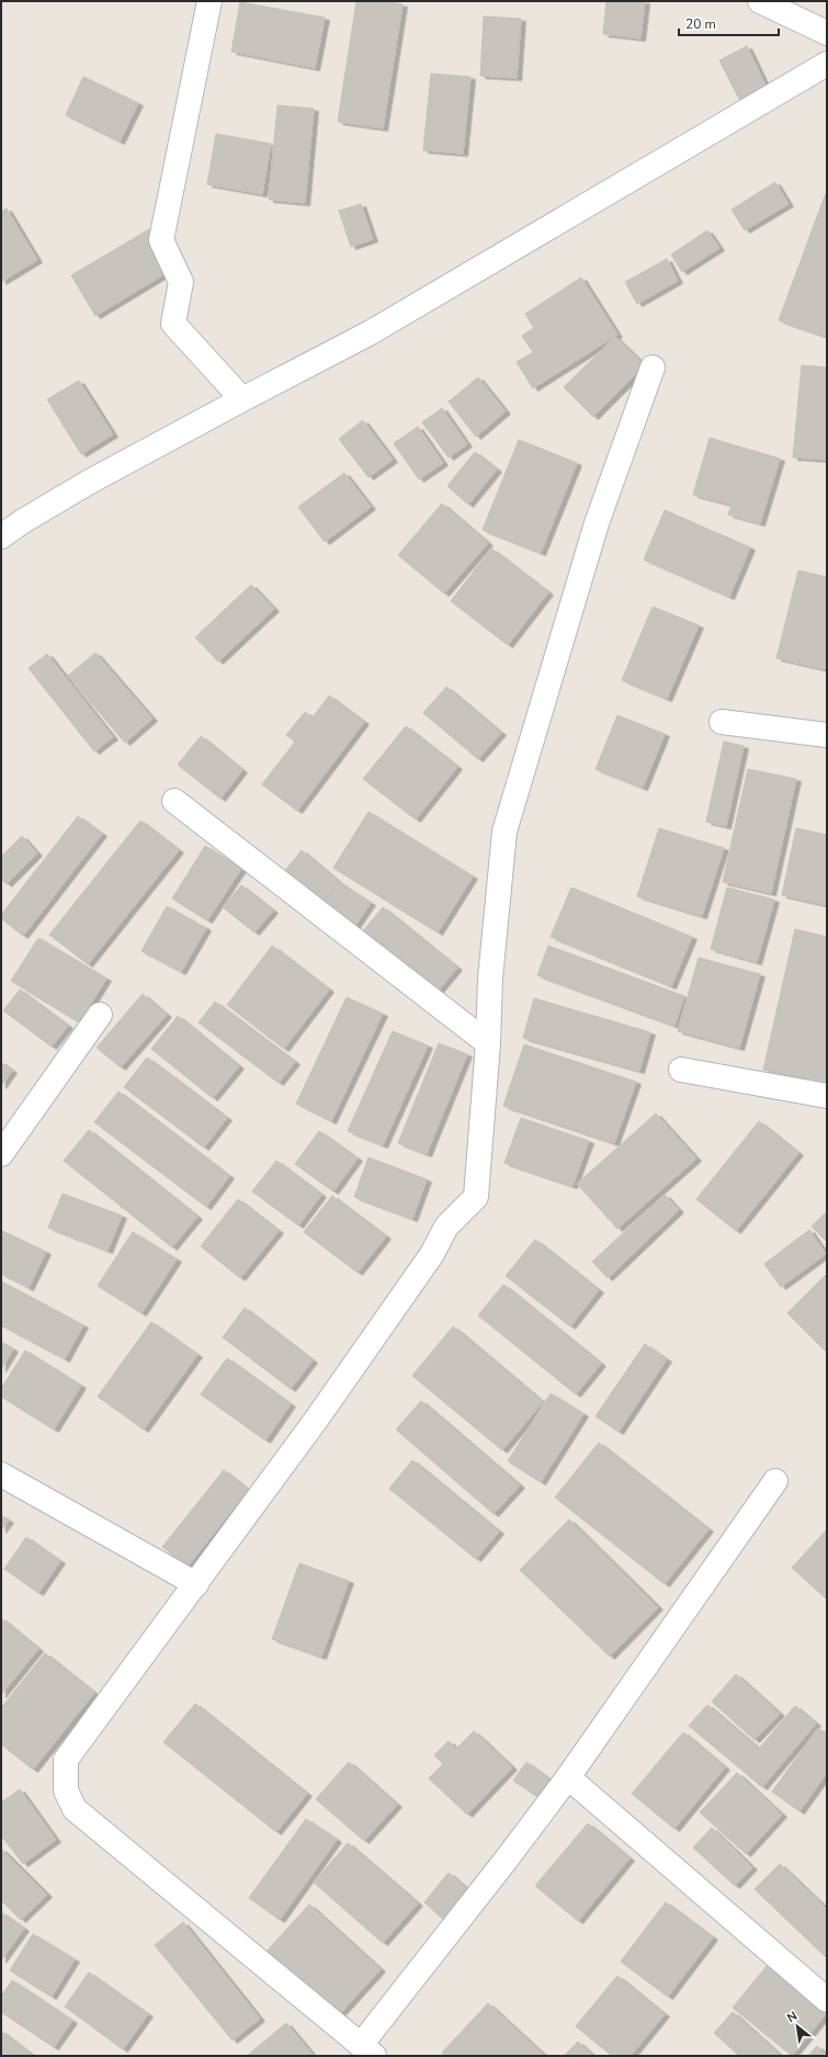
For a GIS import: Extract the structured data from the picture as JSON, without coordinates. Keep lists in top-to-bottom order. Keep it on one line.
{"scale_bar":"20 m","north":"top left"}
